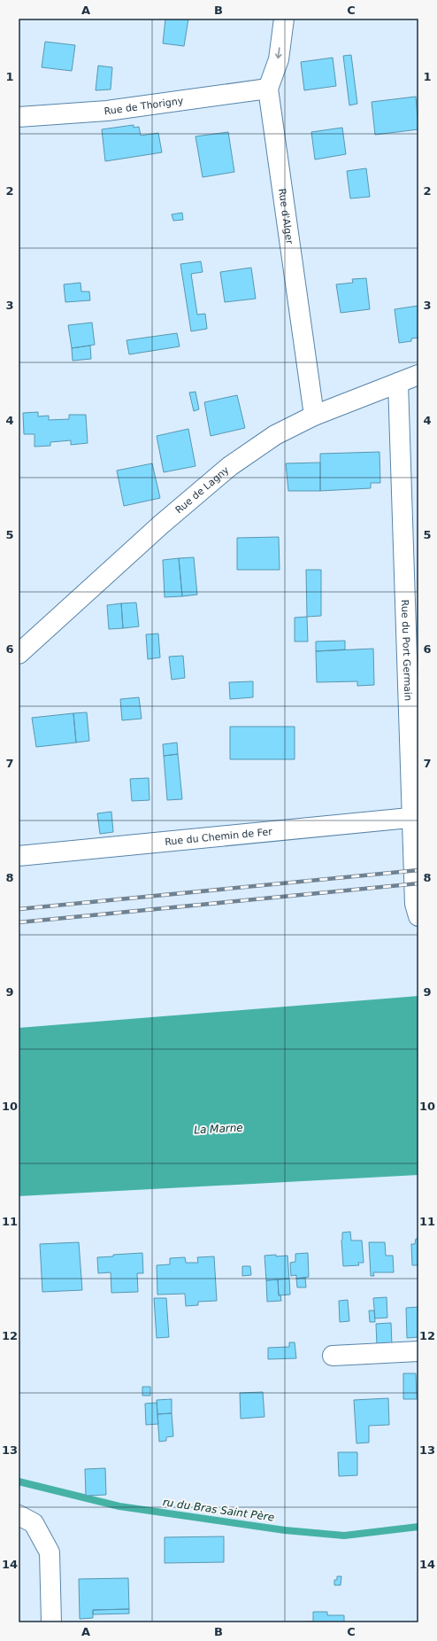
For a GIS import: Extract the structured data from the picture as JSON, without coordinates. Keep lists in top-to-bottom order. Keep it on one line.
{"streets":{"street":["Rue de Thorigny","Rue d'Alger","Rue de Lagny","Rue du Port Germain","Rue du Chemin de Fer"]},"crossings":[["Rue de Thorigny","Rue d'Alger"],["Rue d'Alger","Rue de Lagny"],["Rue de Lagny","Rue du Port Germain"],["Rue du Port Germain","Rue du Chemin de Fer"]],"water":["La Marne","ru du Bras Saint Père"],"grid":{"columns":["A","B","C"],"rows":["1","2","3","4","5","6","7","8","9","10","11","12","13","14"]}}
